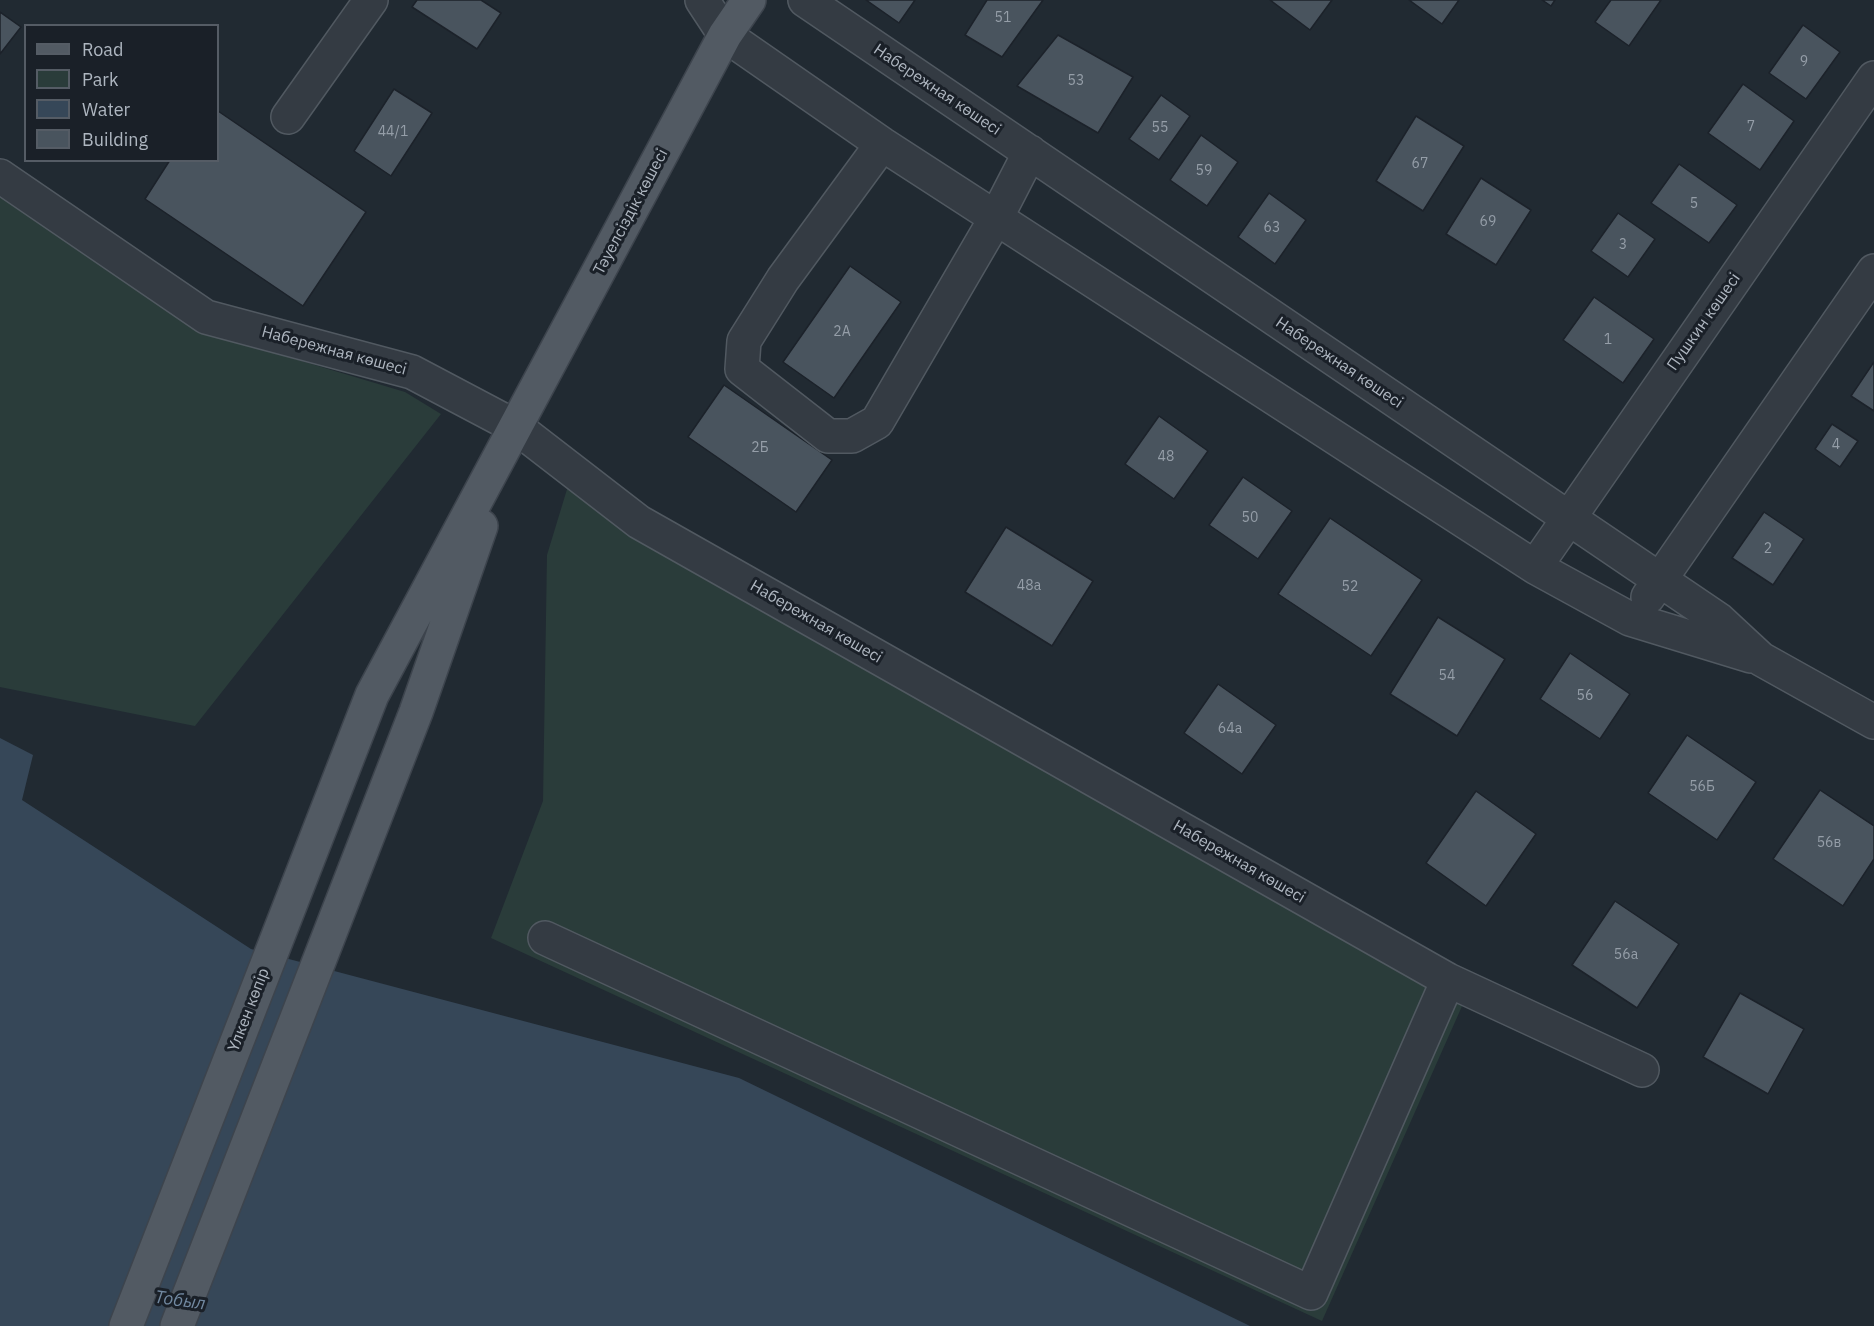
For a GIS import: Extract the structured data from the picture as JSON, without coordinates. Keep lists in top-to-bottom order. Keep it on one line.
{"streets":{"main road":["Тәуелсіздік көшесі","Үлкен көпір"],"street":["Набережная көшесі","Пушкин көшесі"]},"crossings":[["Набережная көшесі","Тәуелсіздік көшесі"],["Набережная көшесі","Пушкин көшесі"],["Набережная көшесі","Үлкен көпір"],["Тәуелсіздік көшесі","Үлкен көпір"]],"water":["Тобыл"],"house_numbers":["51","9","53","7","55","44/1","67","59","5","69","63","3","2А","1","4","2Б","48","50","2","48а","52","54","56","64а","56Б","56в","56а"],"legend":["Road","Park","Water","Building"]}
